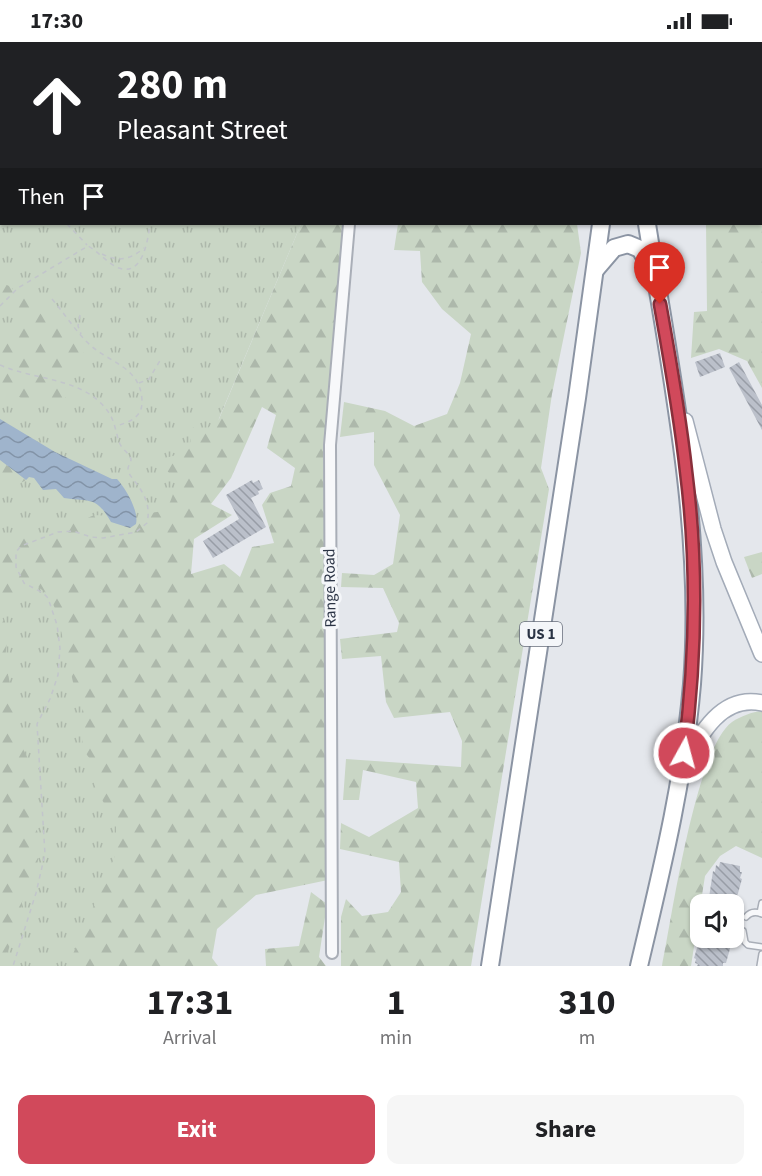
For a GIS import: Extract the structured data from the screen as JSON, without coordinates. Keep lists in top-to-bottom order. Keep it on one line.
{"streets":{"highway":["US 1"],"street":["Range Road"]},"page":{"status":"17:30","turn":["280 m","Pleasant Street"],"then":"Then","eta":["17:31","Arrival","1","min","310","m"],"buttons":["Exit","Share"]}}
